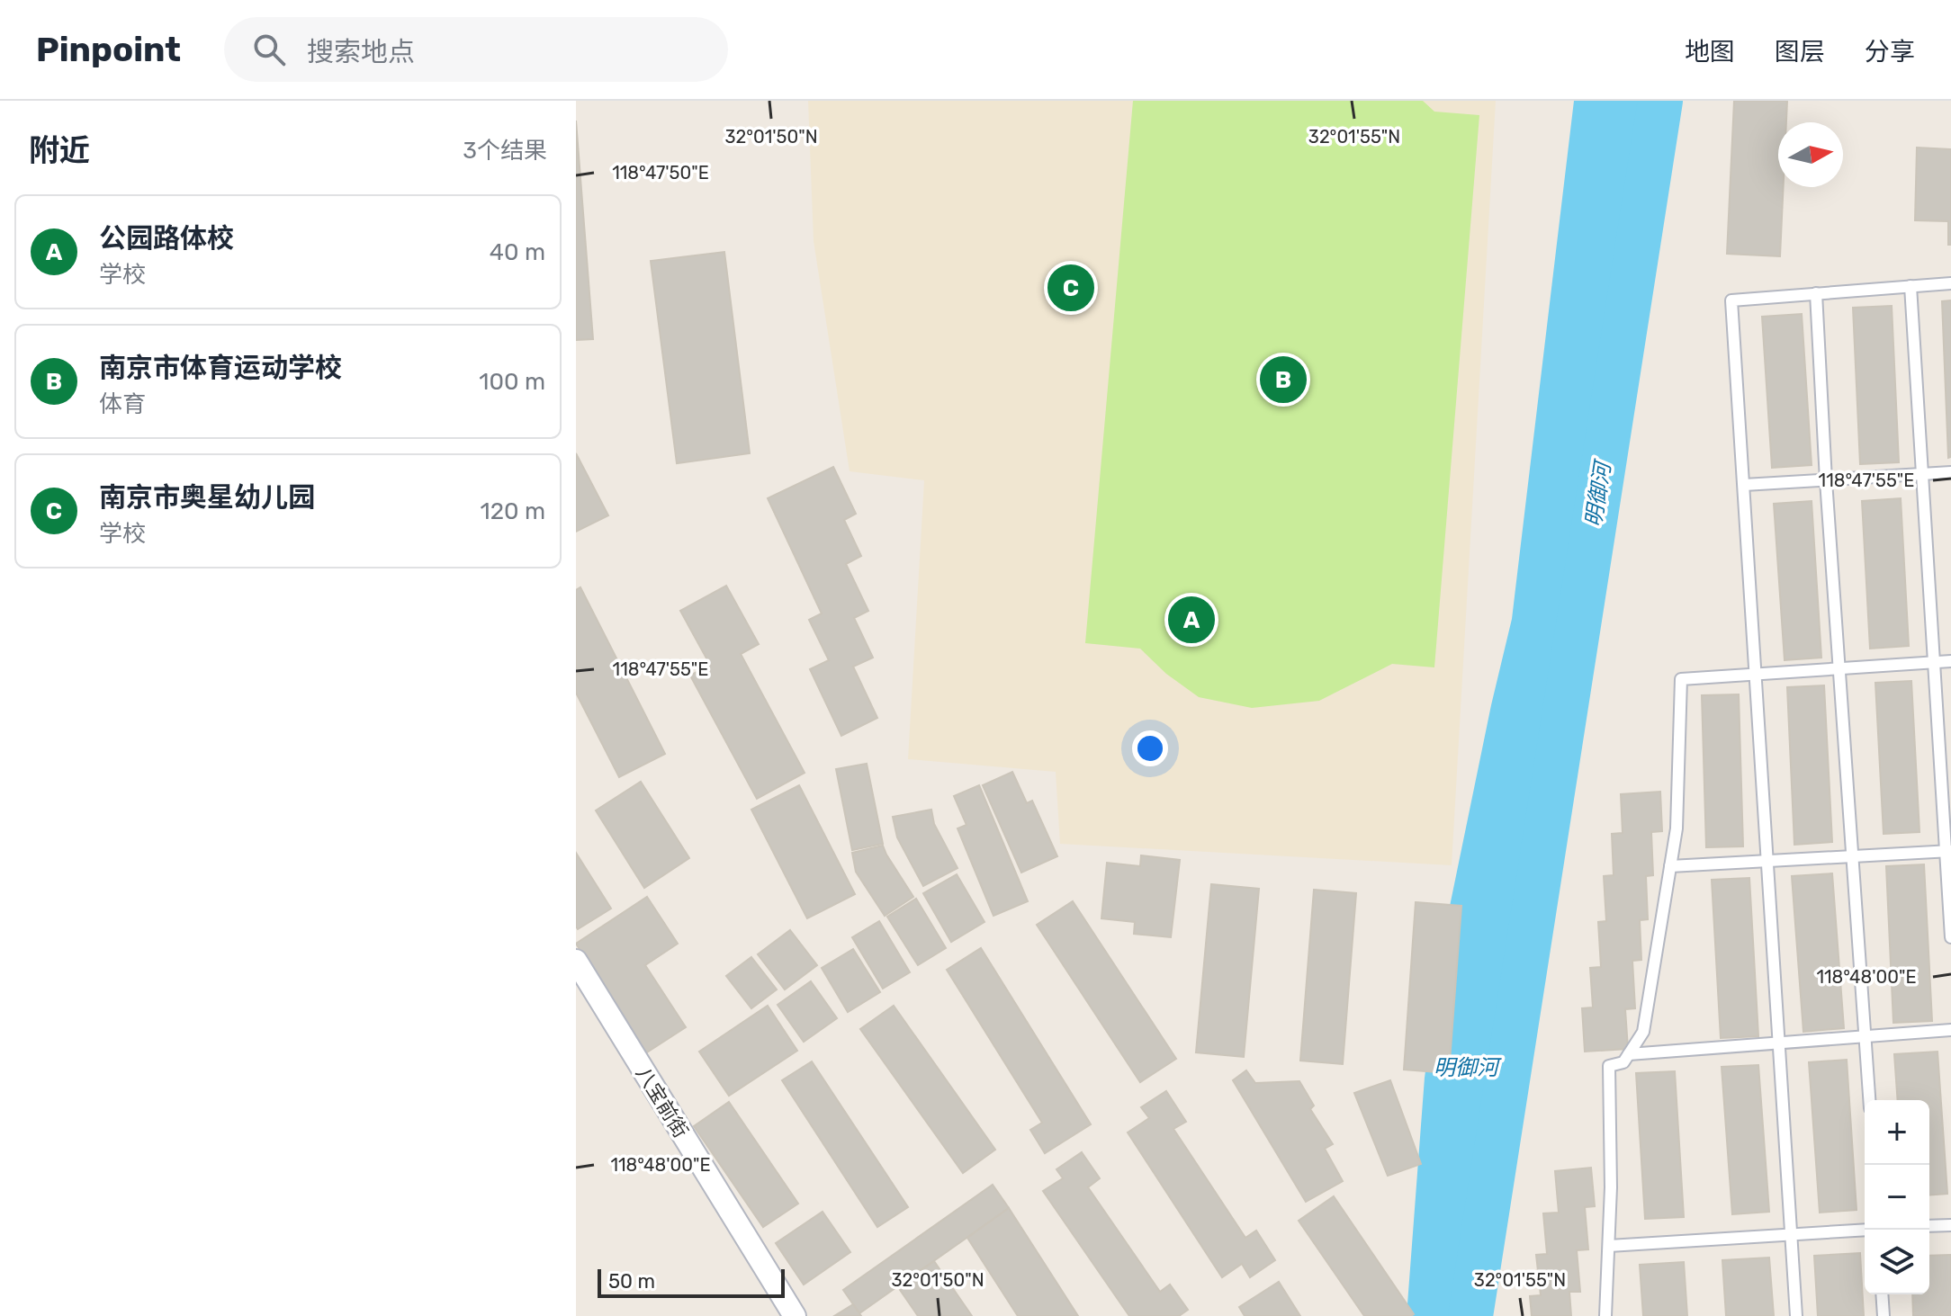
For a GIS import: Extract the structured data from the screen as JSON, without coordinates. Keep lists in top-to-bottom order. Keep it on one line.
{"streets":{"street":["八宝前街"]},"water":["明御河"],"scale_bar":"50 m","north":"right","page":{"header":"Pinpoint","search":"搜索地点","nav":["地图","图层","分享"],"heading":["附近","3个结果"],"list":[{"mark":"A","name":"公园路体校","note":"学校","value":"40 m"},{"mark":"B","name":"南京市体育运动学校","note":"体育","value":"100 m"},{"mark":"C","name":"南京市奥星幼儿园","note":"学校","value":"120 m"}],"pins":["C","B","A"],"map_buttons":["+","−"],"scale":"50 m"},"coordinates":["32°01'50\"N","32°01'55\"N","118°47'50\"E","118°47'55\"E","118°48'00\"E"]}
